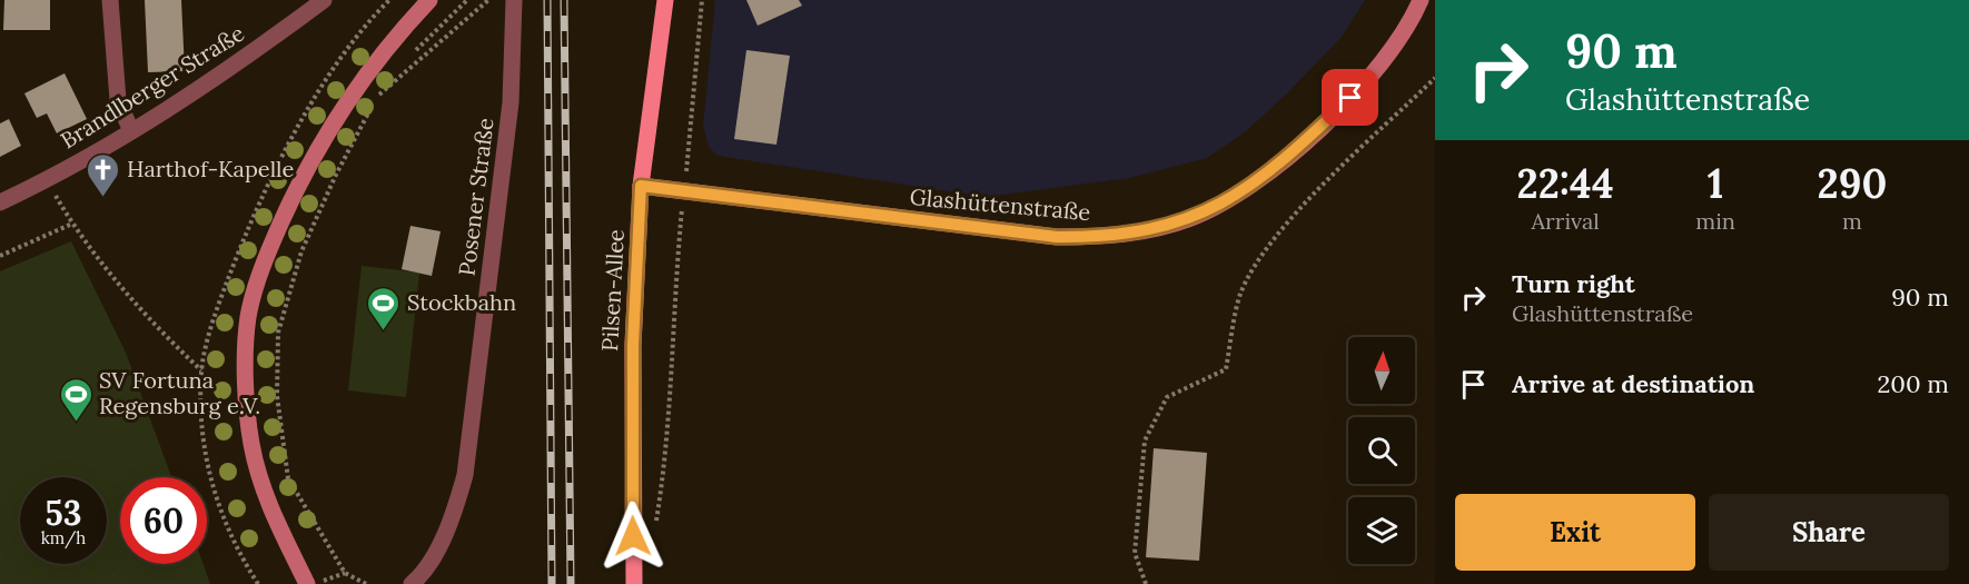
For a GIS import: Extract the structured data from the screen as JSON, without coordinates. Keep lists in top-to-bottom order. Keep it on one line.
{"streets":{"main road":["Pilsen-Allee"],"street":["Brandlberger Straße","Posener Straße","Glashüttenstraße"]},"crossings":[["Glashüttenstraße","Pilsen-Allee"]],"places":{"church":["Harthof-Kapelle"],"sports":["Stockbahn","SV Fortuna Regensburg e.V."]},"north":"top","page":{"turn":["90 m","Glashüttenstraße"],"eta":["22:44","Arrival","1","min","290","m"],"list":[{"name":"Turn right","note":"Glashüttenstraße","value":"90 m"},{"name":"Arrive at destination","value":"200 m"}],"speed":"53 km/h","limit":"60","buttons":["Exit","Share"]}}
